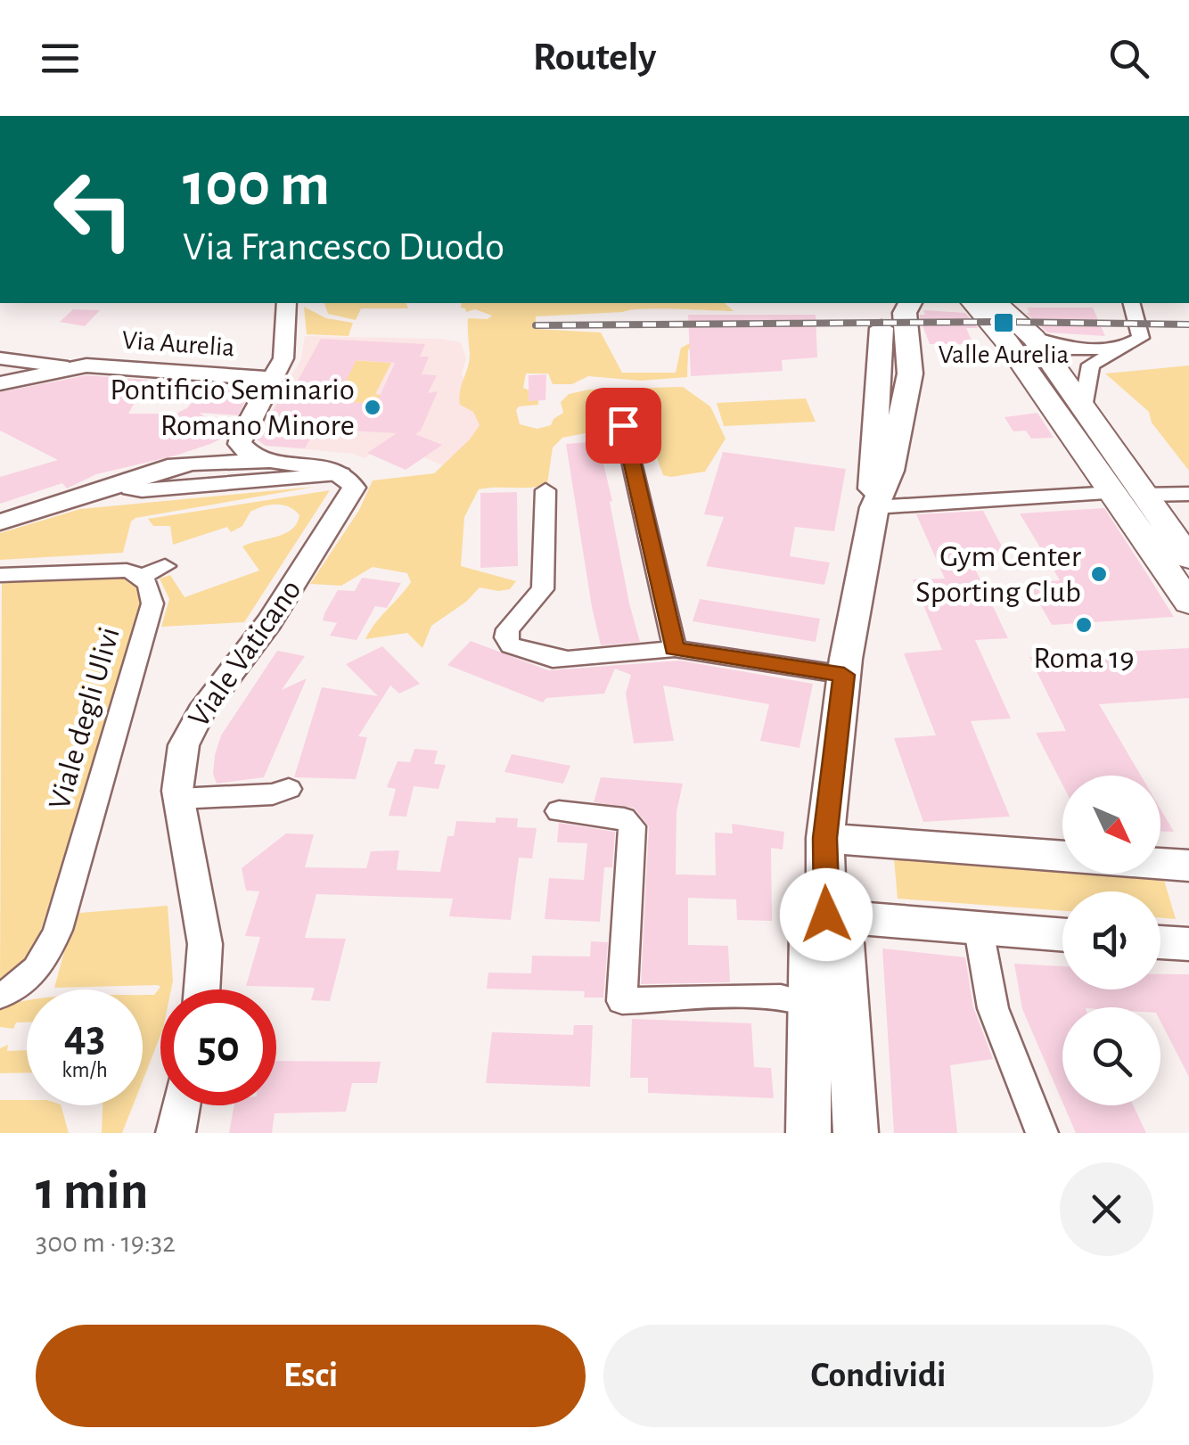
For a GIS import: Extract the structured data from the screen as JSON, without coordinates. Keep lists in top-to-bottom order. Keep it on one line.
{"streets":{"street":["Via Aurelia","Viale Vaticano","Viale degli Ulivi"]},"places":{"transit":["Valle Aurelia"],"other":["Pontificio Seminario Romano Minore","Gym Center Sporting Club","Roma 19"]},"north":"bottom right","page":{"header":"Routely","turn":["100 m","Via Francesco Duodo"],"speed":"43 km/h","limit":"50","heading":["1 min","300 m · 19:32"],"buttons":["Esci","Condividi"]}}
